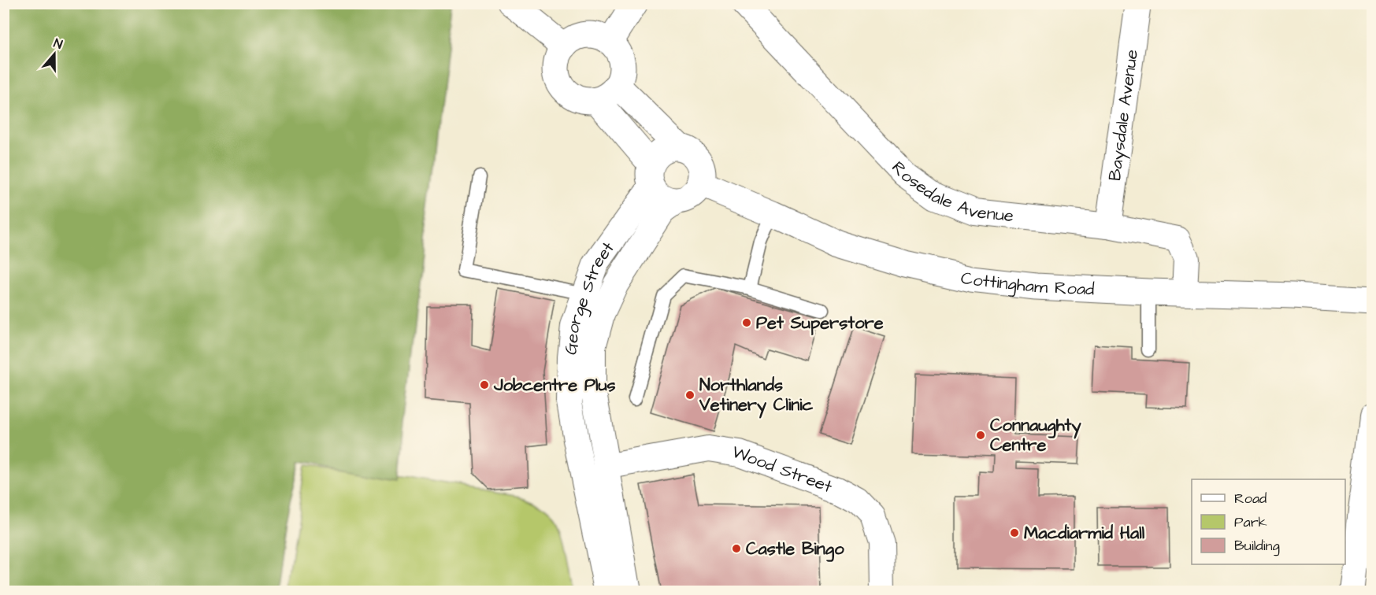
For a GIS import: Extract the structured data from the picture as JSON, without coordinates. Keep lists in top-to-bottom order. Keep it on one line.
{"streets":{"street":["Baysdale Avenue","Rosedale Avenue","Cottingham Road","George Street","Wood Street"]},"crossings":[["Baysdale Avenue","Rosedale Avenue"],["Rosedale Avenue","Cottingham Road"],["Cottingham Road","George Street"],["George Street","Wood Street"]],"places":["Pet Superstore","Jobcentre Plus","Northlands Vetinery Clinic","Connaughty Centre","Macdiarmid Hall","Castle Bingo"],"legend":["Road","Park","Building"],"north":"top"}
